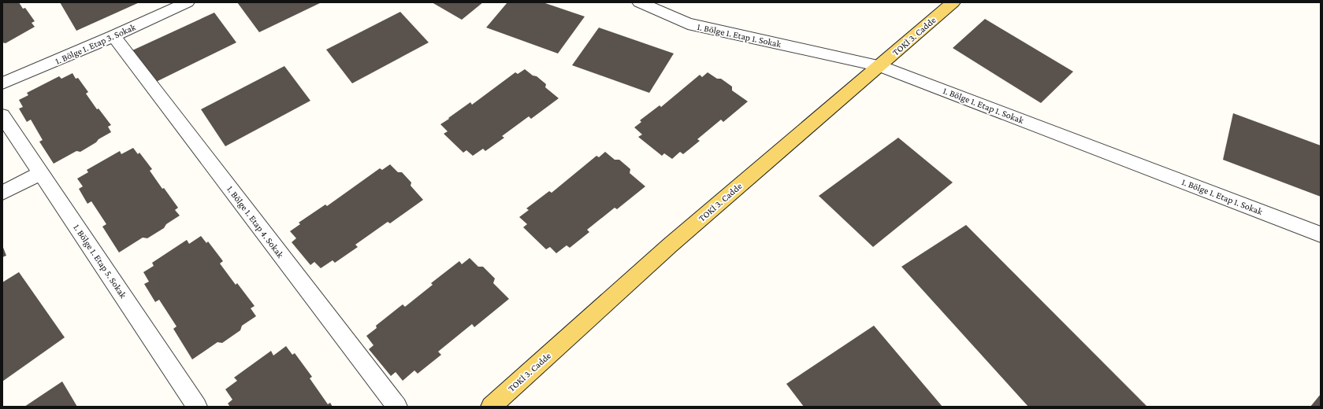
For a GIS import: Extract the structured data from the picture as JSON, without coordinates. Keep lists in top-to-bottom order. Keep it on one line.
{"streets":{"main road":["TOKİ 3. Cadde"],"street":["1. Bölge 1. Etap 1. Sokak","1. Bölge 1. Etap 3. Sokak","1. Bölge 1. Etap 4. Sokak","1. Bölge 1. Etap 5. Sokak"]},"crossings":[["1. Bölge 1. Etap 1. Sokak","TOKİ 3. Cadde"],["1. Bölge 1. Etap 3. Sokak","1. Bölge 1. Etap 4. Sokak"]]}
